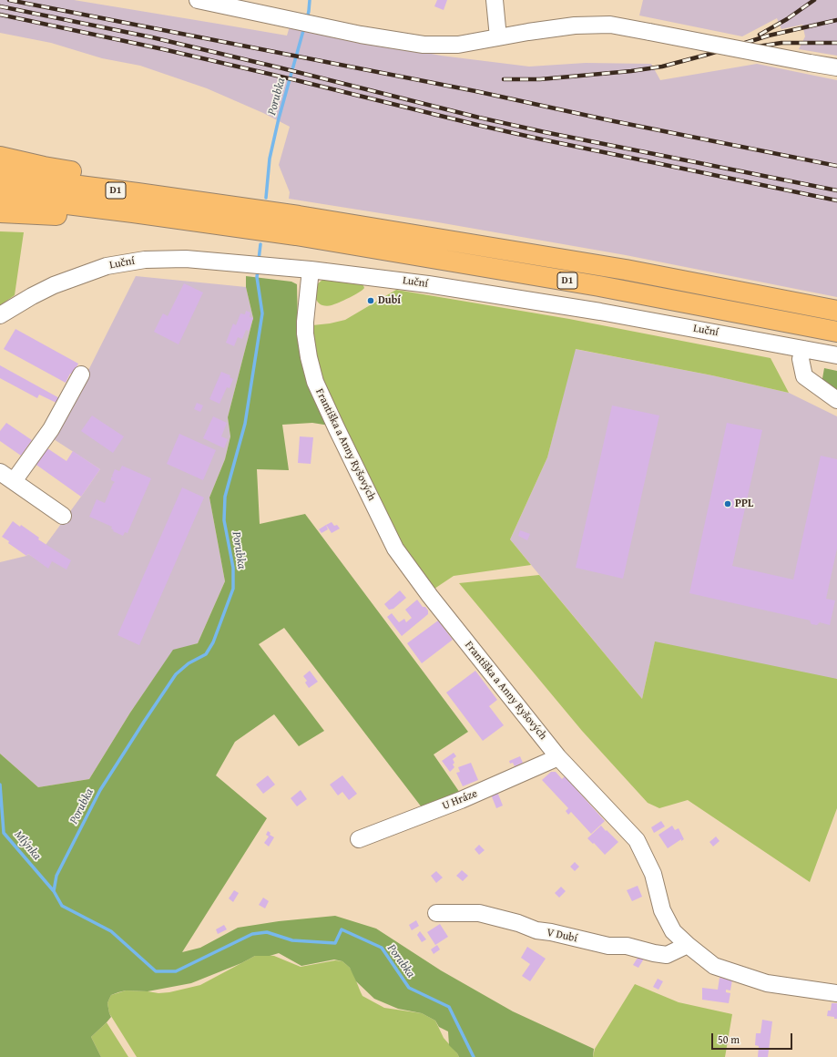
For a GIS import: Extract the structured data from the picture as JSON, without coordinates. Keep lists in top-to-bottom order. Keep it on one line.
{"streets":{"highway":["D1"],"street":["Luční","Františka a Anny Ryšových","U Hráze","V Dubí"]},"crossings":[["Luční","Františka a Anny Ryšových"],["Františka a Anny Ryšových","U Hráze"],["Františka a Anny Ryšových","V Dubí"]],"water":["Porubka","Mlýnka"],"places":["Dubí","PPL"],"scale_bar":"50 m"}
